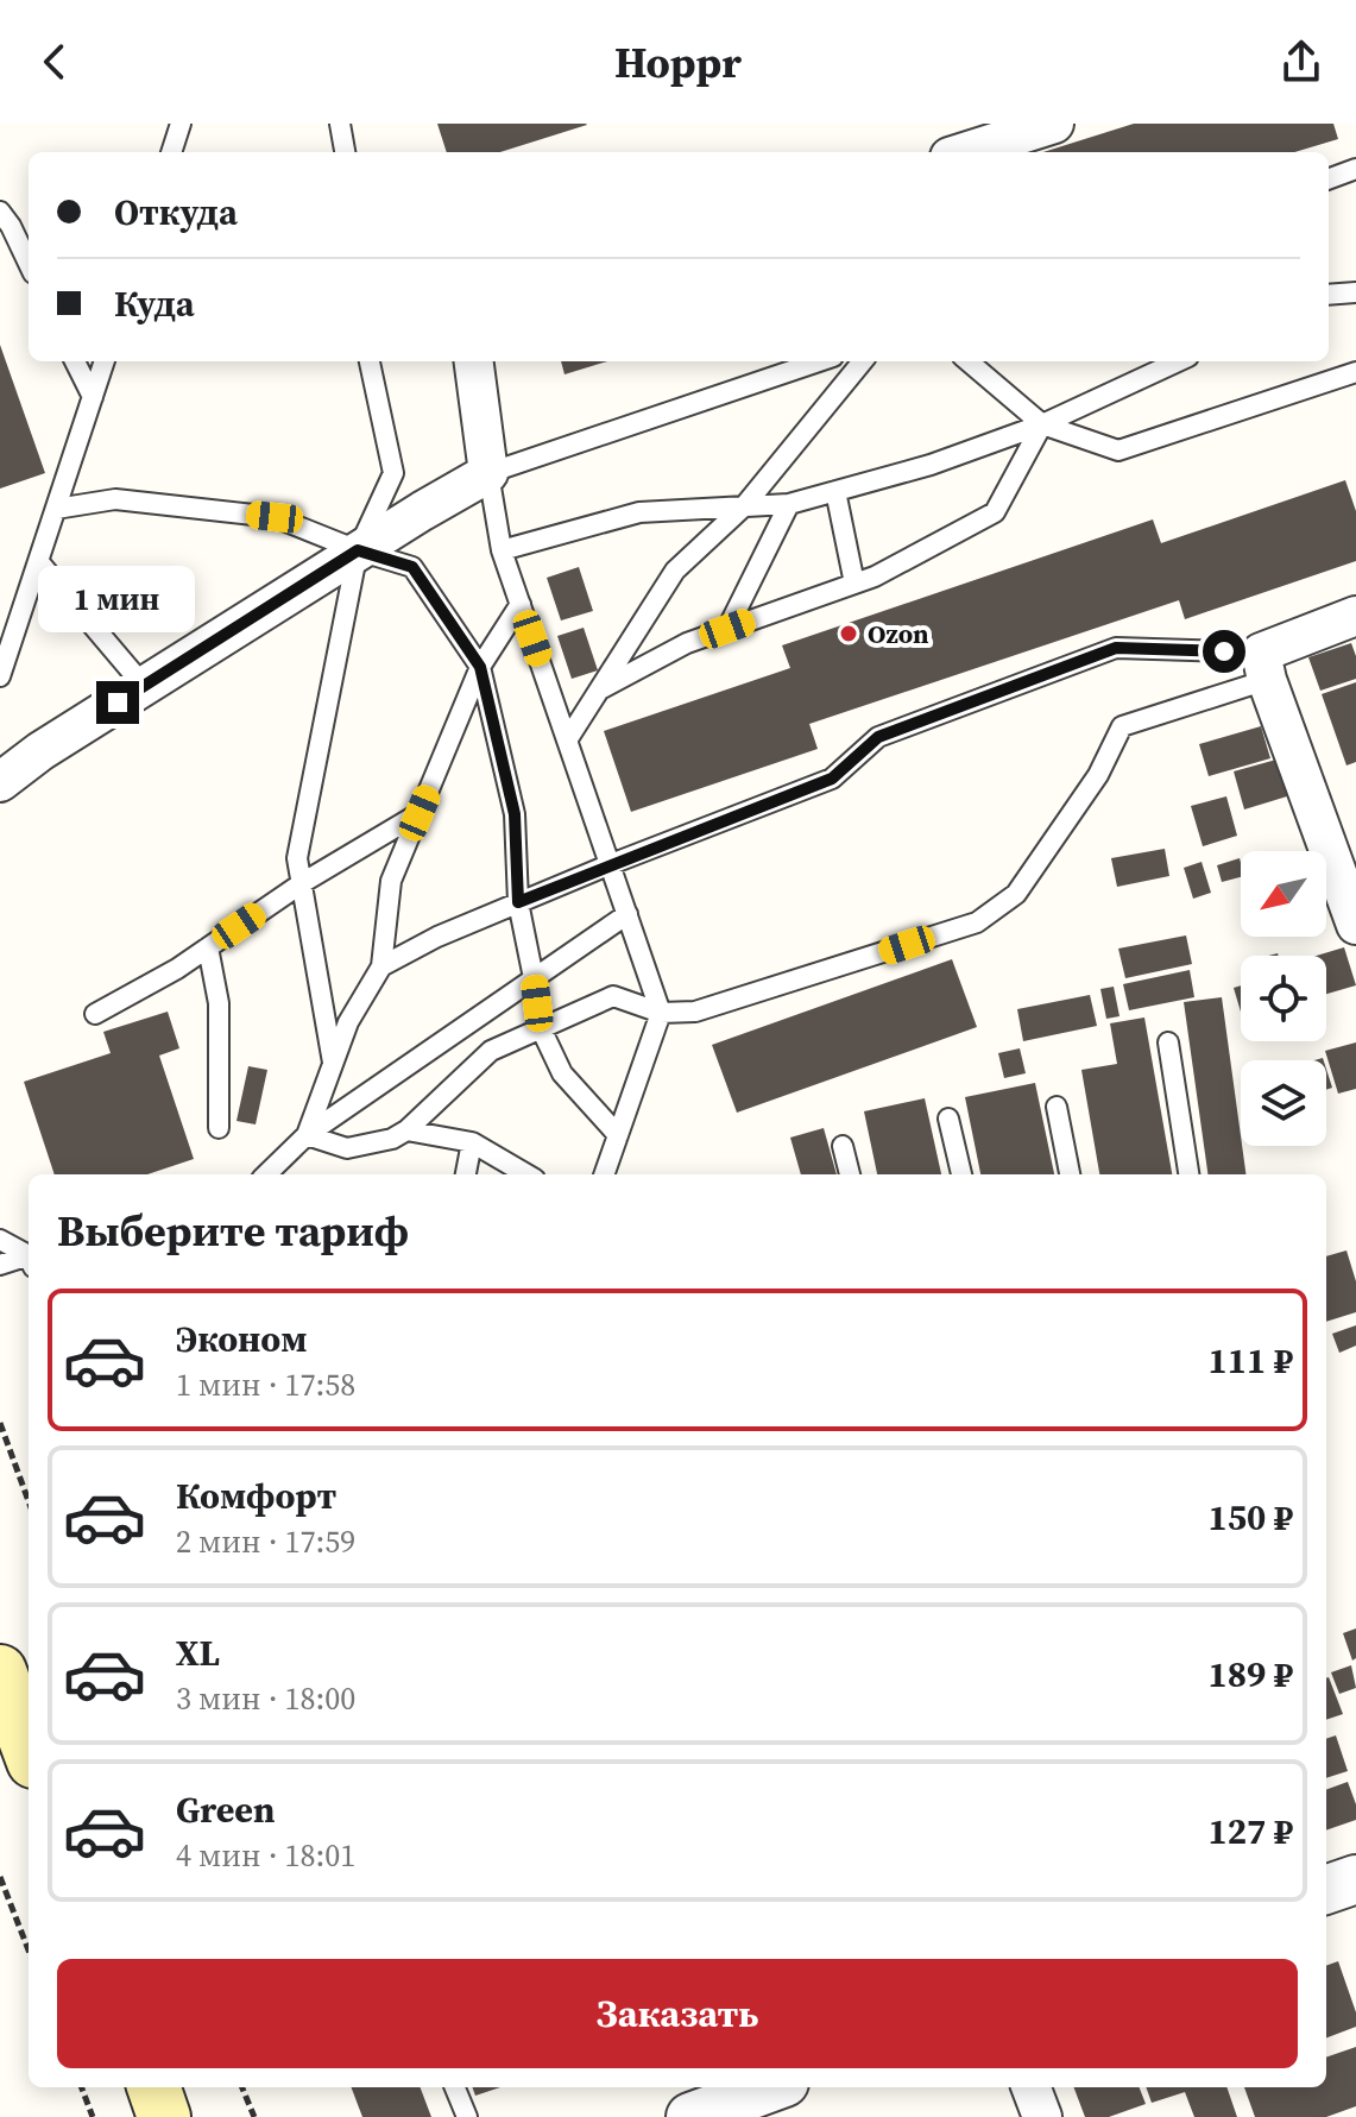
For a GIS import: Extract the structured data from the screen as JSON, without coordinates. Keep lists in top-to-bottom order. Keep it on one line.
{"places":["Ozon"],"north":"bottom left","page":{"header":"Hoppr","banner":["Откуда","Куда"],"bubble":"1 мин","heading":"Выберите тариф","list":[{"name":"Эконом","note":"1 мин · 17:58","value":"111 ₽"},{"name":"Комфорт","note":"2 мин · 17:59","value":"150 ₽"},{"name":"XL","note":"3 мин · 18:00","value":"189 ₽"},{"name":"Green","note":"4 мин · 18:01","value":"127 ₽"}],"buttons":"Заказать"}}
